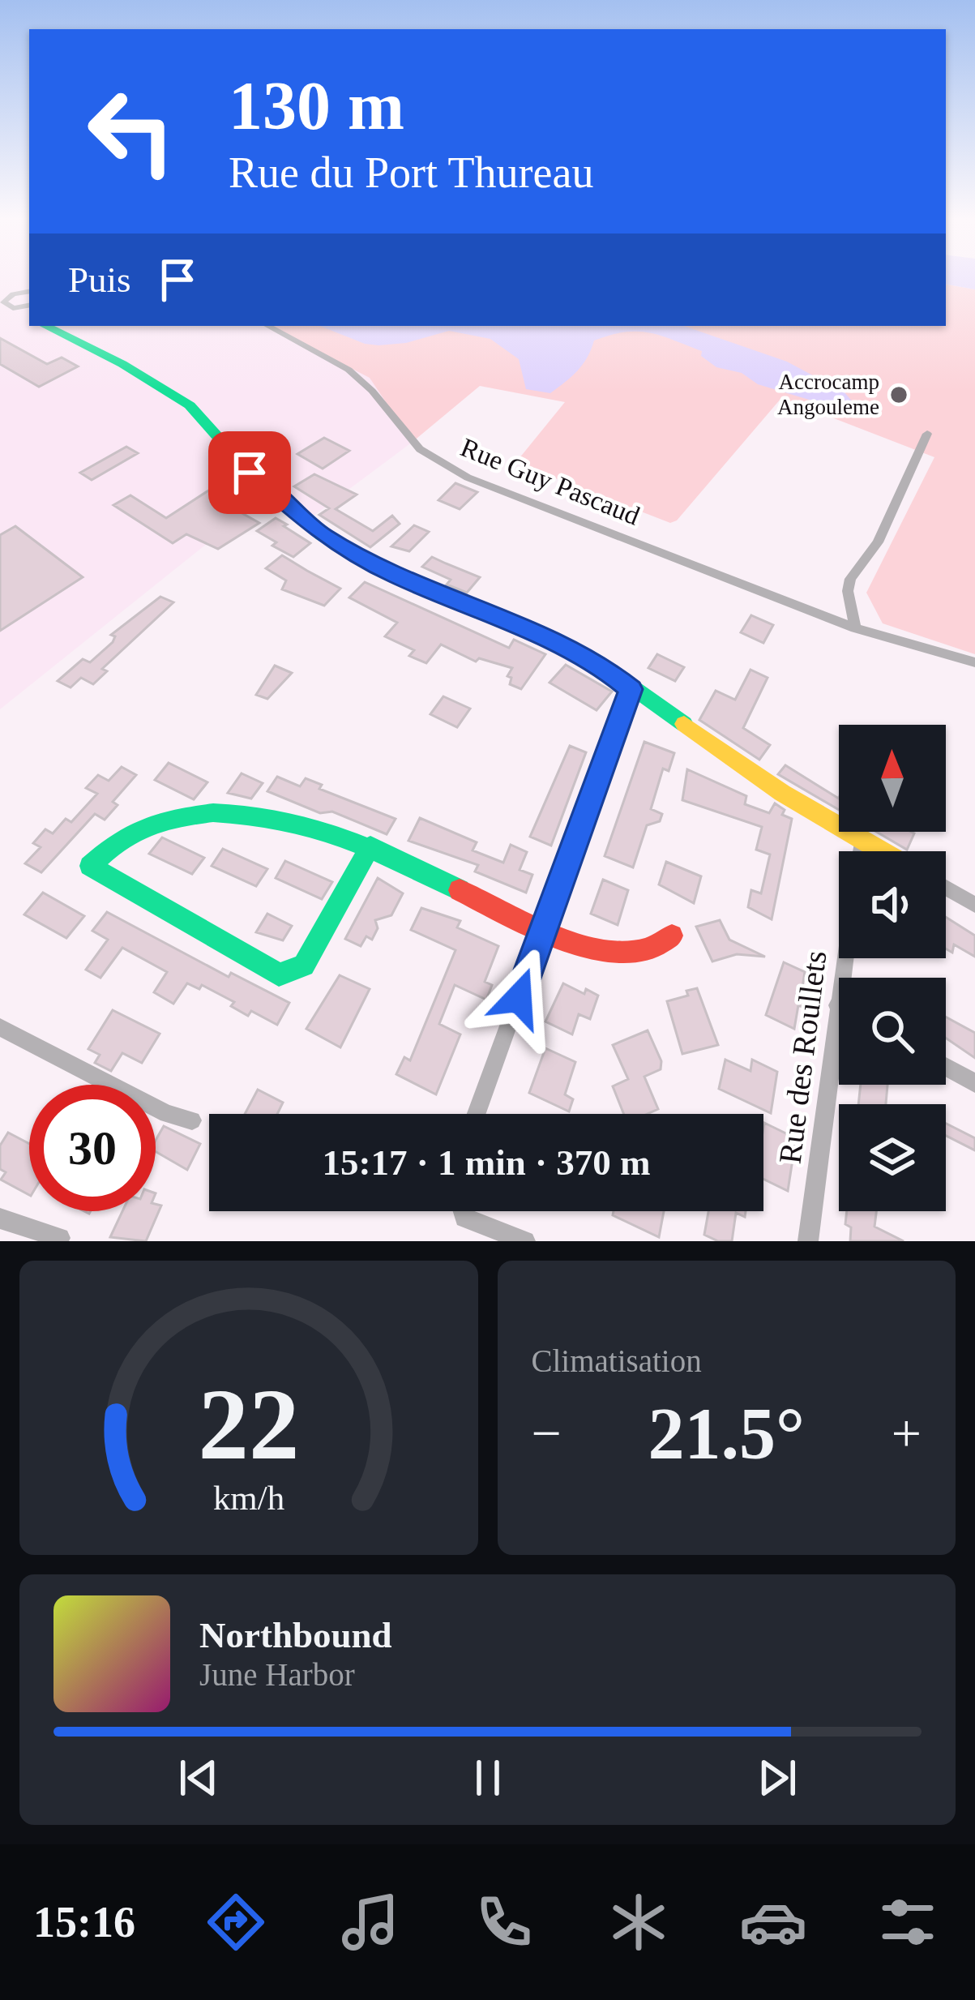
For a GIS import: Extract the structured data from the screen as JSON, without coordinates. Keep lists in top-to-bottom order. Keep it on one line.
{"streets":{"street":["Rue Guy Pascaud","Rue des Roullets"]},"places":["Accrocamp Angouleme"],"north":"top","page":{"turn":["130 m","Rue du Port Thureau"],"then":"Puis","limit":"30","trip":"15:17 · 1 min · 370 m","tile":"Climatisation","heat":["−","21.5°","+"],"song":["Northbound","June Harbor"],"tabs":"15:16","gauge":["22","km/h"]}}
